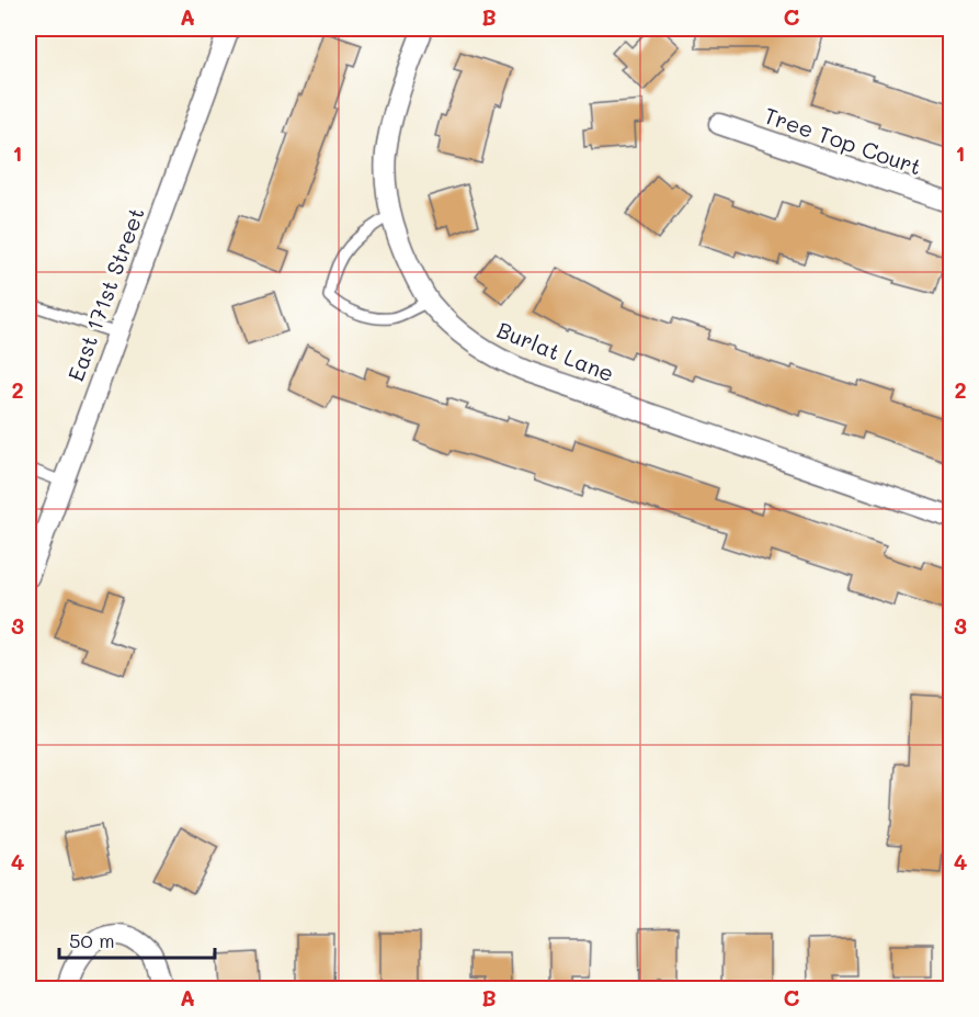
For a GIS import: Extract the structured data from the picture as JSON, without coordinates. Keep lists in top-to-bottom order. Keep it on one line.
{"streets":{"street":["Tree Top Court","East 171st Street","Burlat Lane"]},"scale_bar":"50 m","grid":{"columns":["A","B","C"],"rows":["1","2","3","4"]}}
